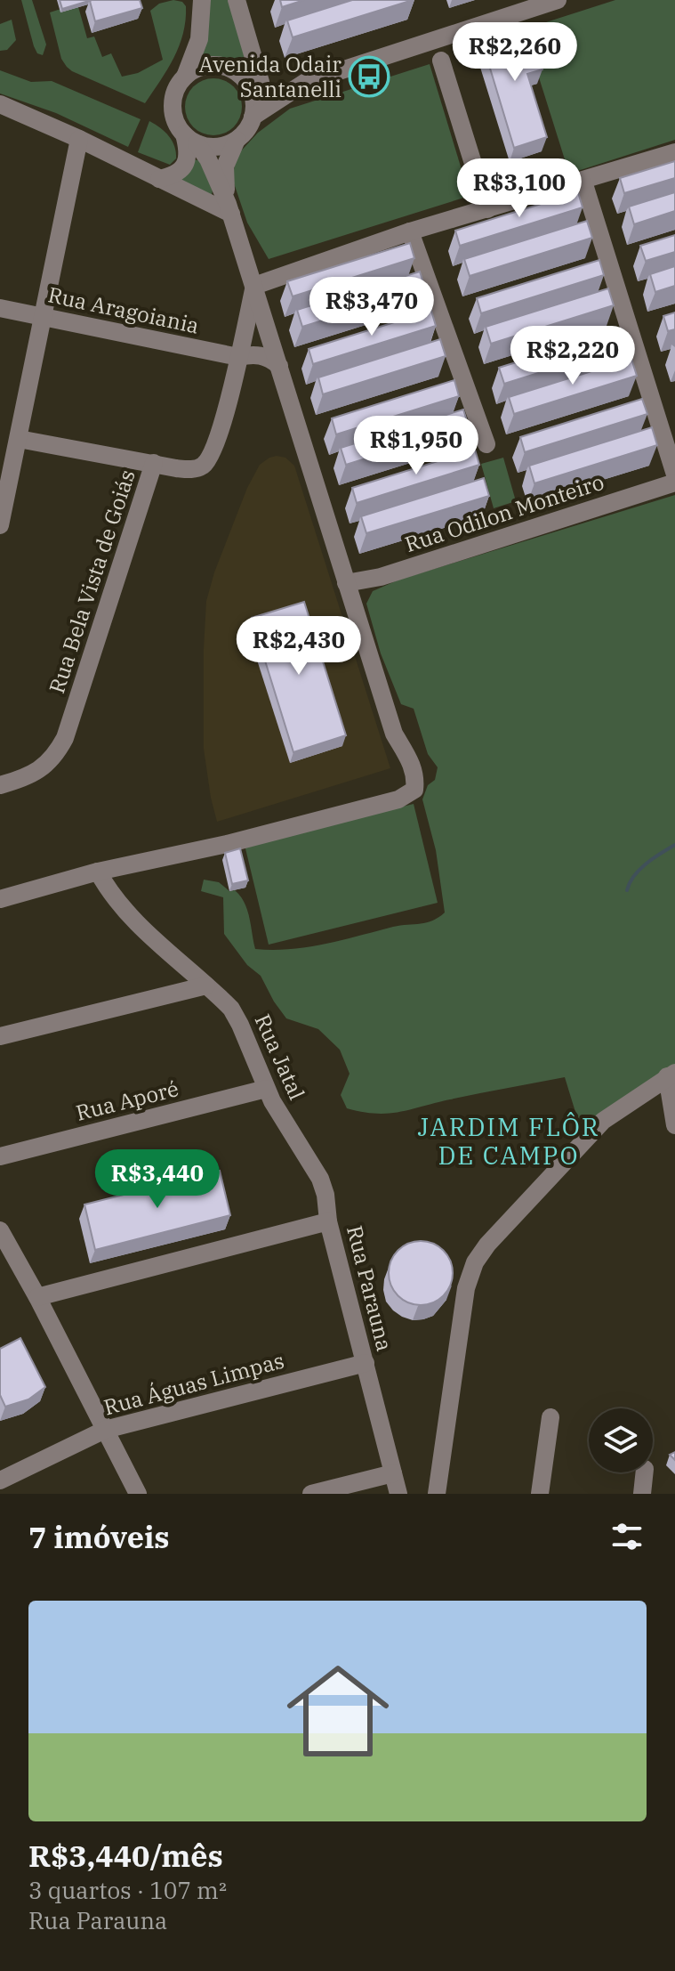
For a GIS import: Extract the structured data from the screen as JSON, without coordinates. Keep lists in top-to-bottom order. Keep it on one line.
{"streets":{"street":["Rua Aragoiania","Rua Odilon Monteiro","Rua Bela Vista de Goiás","Rua Jatal","Rua Aporé","Rua Parauna","Rua Águas Limpas"]},"crossings":[["Rua Aragoiania","Rua Bela Vista de Goiás"],["Rua Jatal","Rua Aporé"],["Rua Jatal","Rua Parauna"],["Rua Parauna","Rua Águas Limpas"]],"districts":["JARDIM FLÔR DE CAMPO"],"places":{"bus stop":["Avenida Odair Santanelli"]},"page":{"price":["R$2,260","R$3,100","R$3,470","R$2,220","R$1,950","R$2,430","R$3,440"],"heading":"7 imóveis","list":[{"name":"R$3,440/mês","note":"3 quartos · 107 m² · Rua Parauna"}]}}
